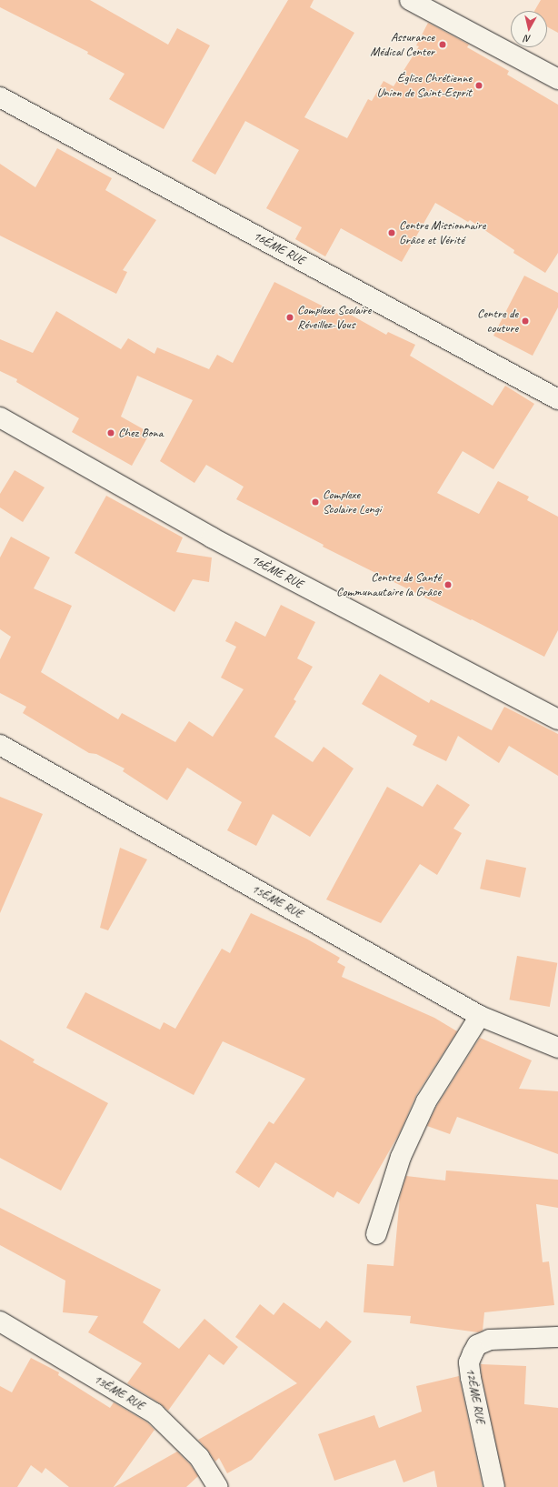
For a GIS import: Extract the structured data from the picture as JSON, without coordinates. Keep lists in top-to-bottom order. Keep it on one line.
{"streets":{"street":["16ÈME RUE","15ÈME RUE","13ÈME RUE","12ÈME RUE"]},"places":["Assurance Médical Center","Église Chrétienne Union de Saint-Esprit","Centre Missionnaire Grâce et Vérité","Complexe Scolaire Réveillez-Vous","Centre de couture","Chez Bona","Complexe Scolaire Lengi","Centre de Santé Communautaire la Grâce"],"north":"bottom"}
